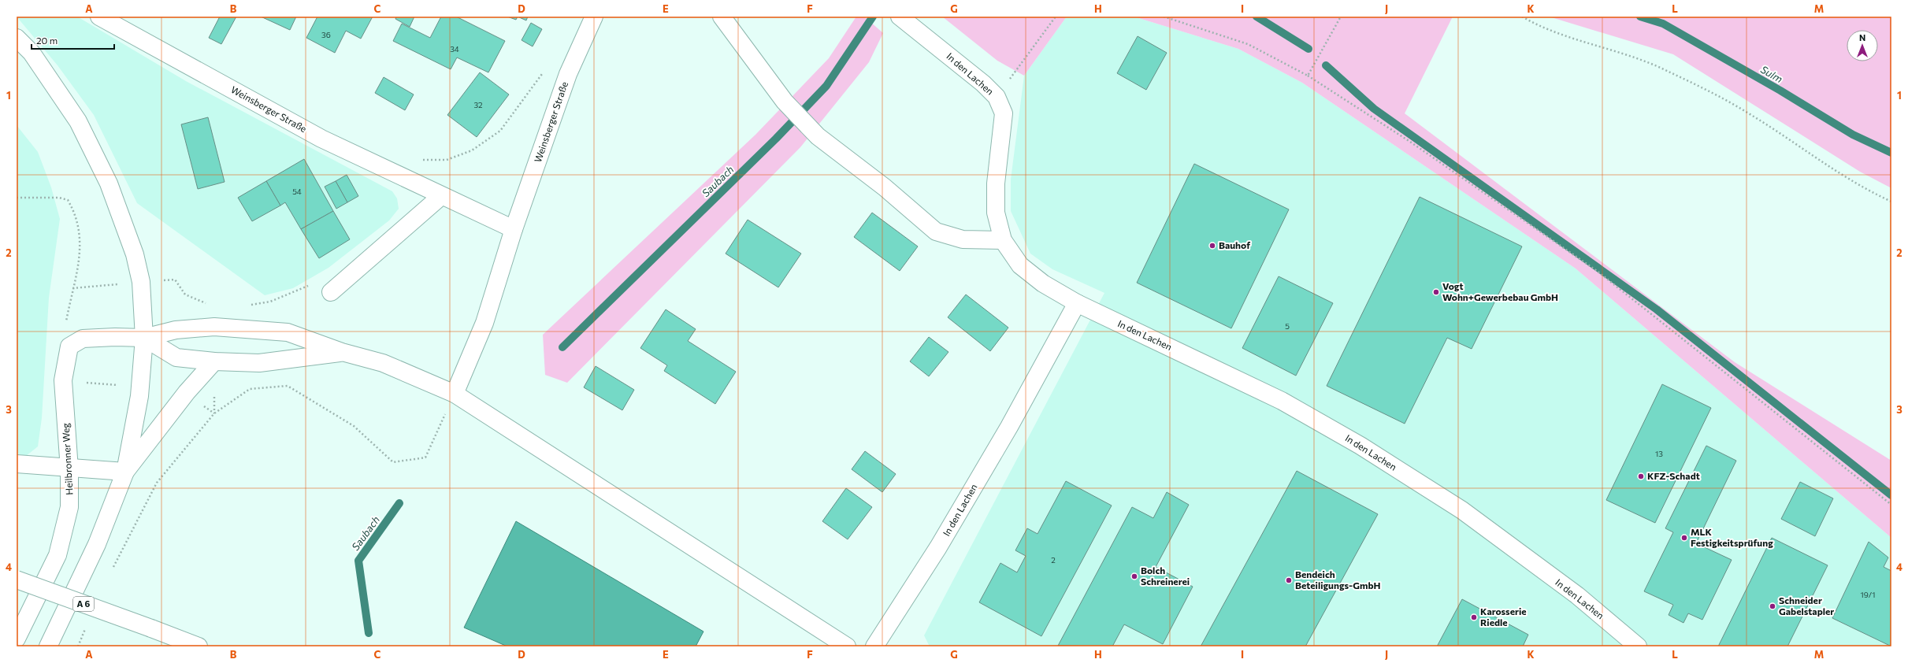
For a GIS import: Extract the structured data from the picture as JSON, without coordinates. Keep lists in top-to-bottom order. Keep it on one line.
{"streets":{"main road":["In den Lachen","Weinsberger Straße","Heilbronner Weg","A 6"]},"water":["Sulm","Saubach"],"places":["Bauhof","Vogt Wohn+Gewerbebau GmbH","KFZ-Schadt","MLK Festigkeitsprüfung","Bolch Schreinerei","Bendeich Beteiligungs-GmbH","Schneider Gabelstapler","Karosserie Riedle"],"house_numbers":["36","34","32","54","5","13","2","19/1"],"scale_bar":"20 m","north":"top","grid":{"columns":["A","B","C","D","E","F","G","H","I","J","K","L","M"],"rows":["1","2","3","4"]}}
